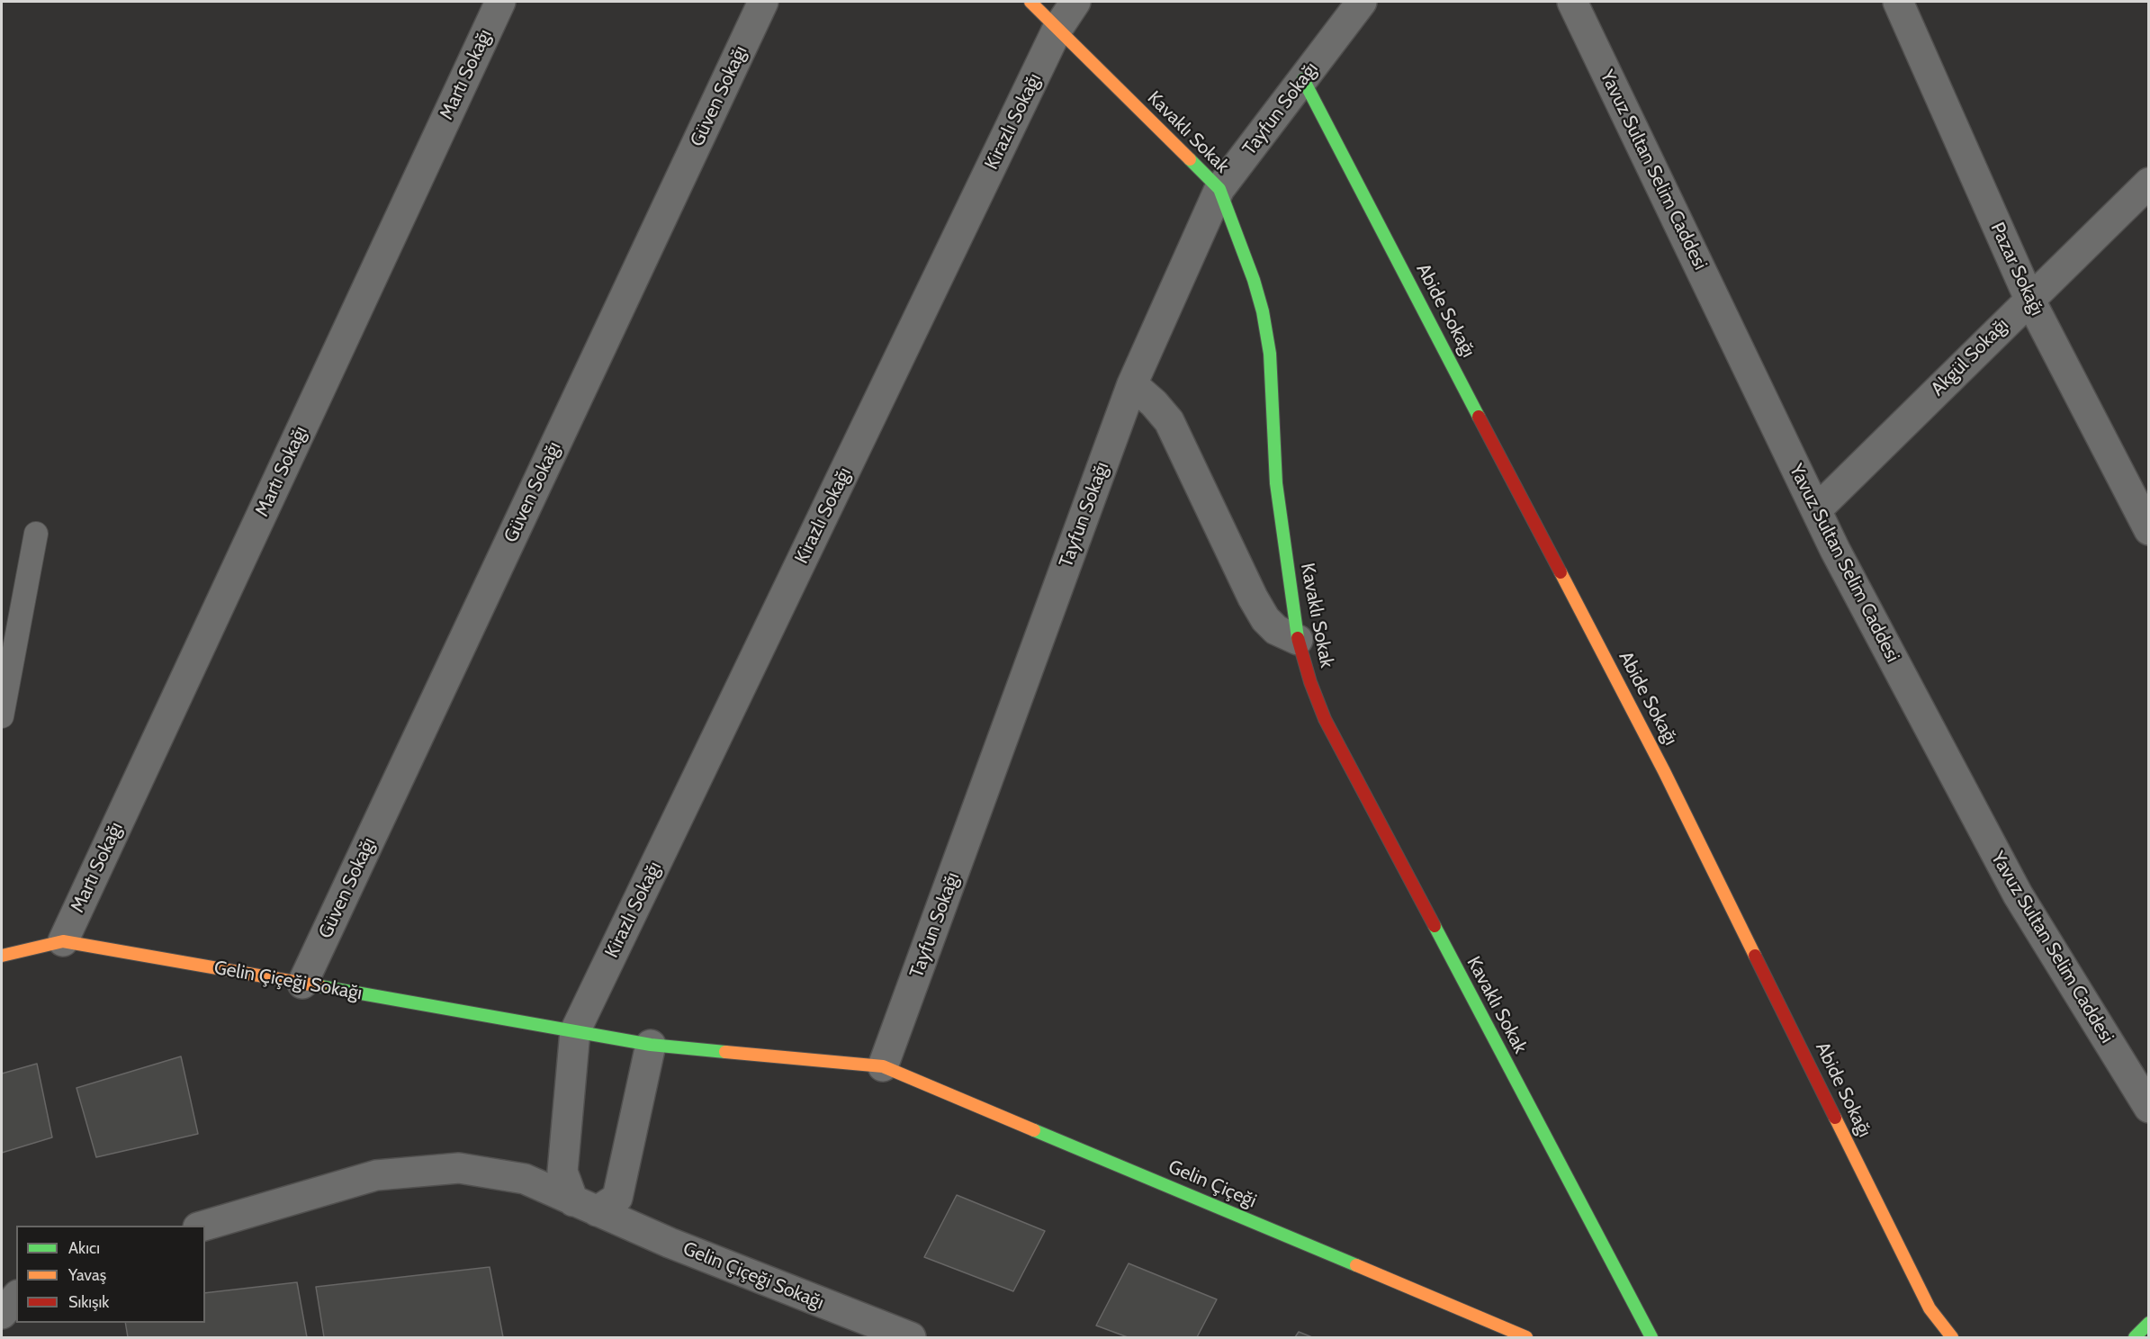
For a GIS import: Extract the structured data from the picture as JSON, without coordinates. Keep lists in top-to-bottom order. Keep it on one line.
{"streets":{"street":["Martı Sokağı","Güven Sokağı","Tayfun Sokağı","Kirazlı Sokağı","Kavaklı Sokak","Yavuz Sultan Selim Caddesi","Pazar Sokağı","Abide Sokağı","Akgül Sokağı","Gelin Çiçeği Sokağı","Gelin Çiçeği"]},"crossings":[["Martı Sokağı","Gelin Çiçeği Sokağı"],["Güven Sokağı","Gelin Çiçeği Sokağı"],["Tayfun Sokağı","Kavaklı Sokak"],["Tayfun Sokağı","Abide Sokağı"],["Tayfun Sokağı","Gelin Çiçeği Sokağı"],["Tayfun Sokağı","Gelin Çiçeği"],["Kirazlı Sokağı","Kavaklı Sokak"],["Kirazlı Sokağı","Gelin Çiçeği Sokağı"],["Yavuz Sultan Selim Caddesi","Akgül Sokağı"],["Pazar Sokağı","Akgül Sokağı"],["Gelin Çiçeği Sokağı","Gelin Çiçeği"]],"legend":["Akıcı","Yavaş","Sıkışık"]}
